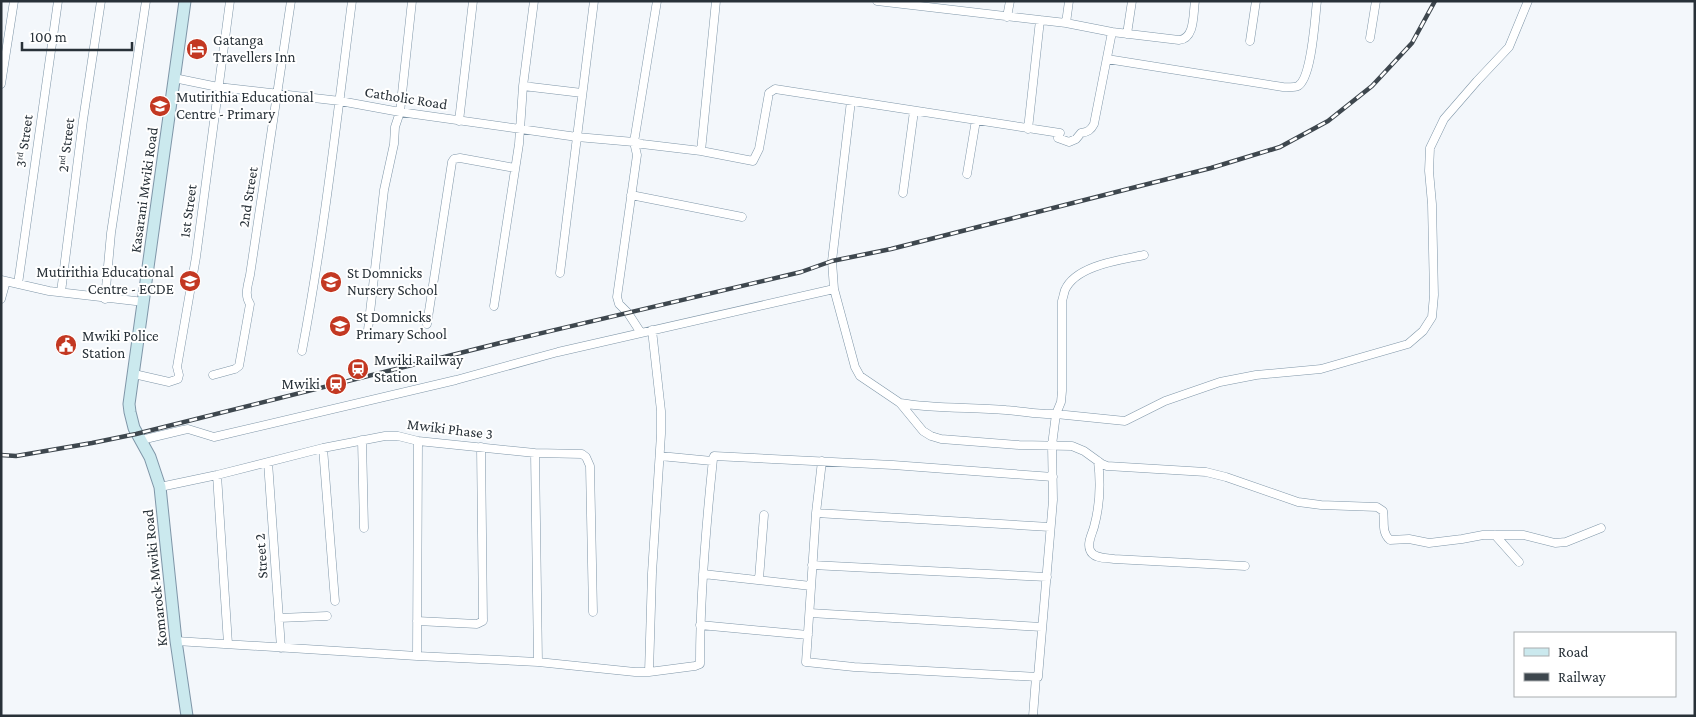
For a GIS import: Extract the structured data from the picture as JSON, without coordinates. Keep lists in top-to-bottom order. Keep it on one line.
{"streets":{"main road":["Kasarani Mwiki Road","Komarock-Mwiki Road"],"street":["Catholic Road","3ʳᵈ Street","2ⁿᵈ Street","2nd Street","1st Street","Mwiki Phase 3","Street 2"]},"crossings":[["Catholic Road","Kasarani Mwiki Road"],["Catholic Road","2nd Street"],["Catholic Road","1st Street"],["Kasarani Mwiki Road","1st Street"],["Kasarani Mwiki Road","Komarock-Mwiki Road"],["Mwiki Phase 3","Street 2"],["Mwiki Phase 3","Komarock-Mwiki Road"]],"places":{"hotel":["Gatanga Travellers Inn"],"school or university":["Mutirithia Educational Centre - Primary","Mutirithia Educational Centre - ECDE","St Domnicks Nursery School","St Domnicks Primary School"],"public building":["Mwiki Police Station"],"station":["Mwiki Railway Station","Mwiki"]},"legend":["Road","Railway"],"scale_bar":"100 m"}
